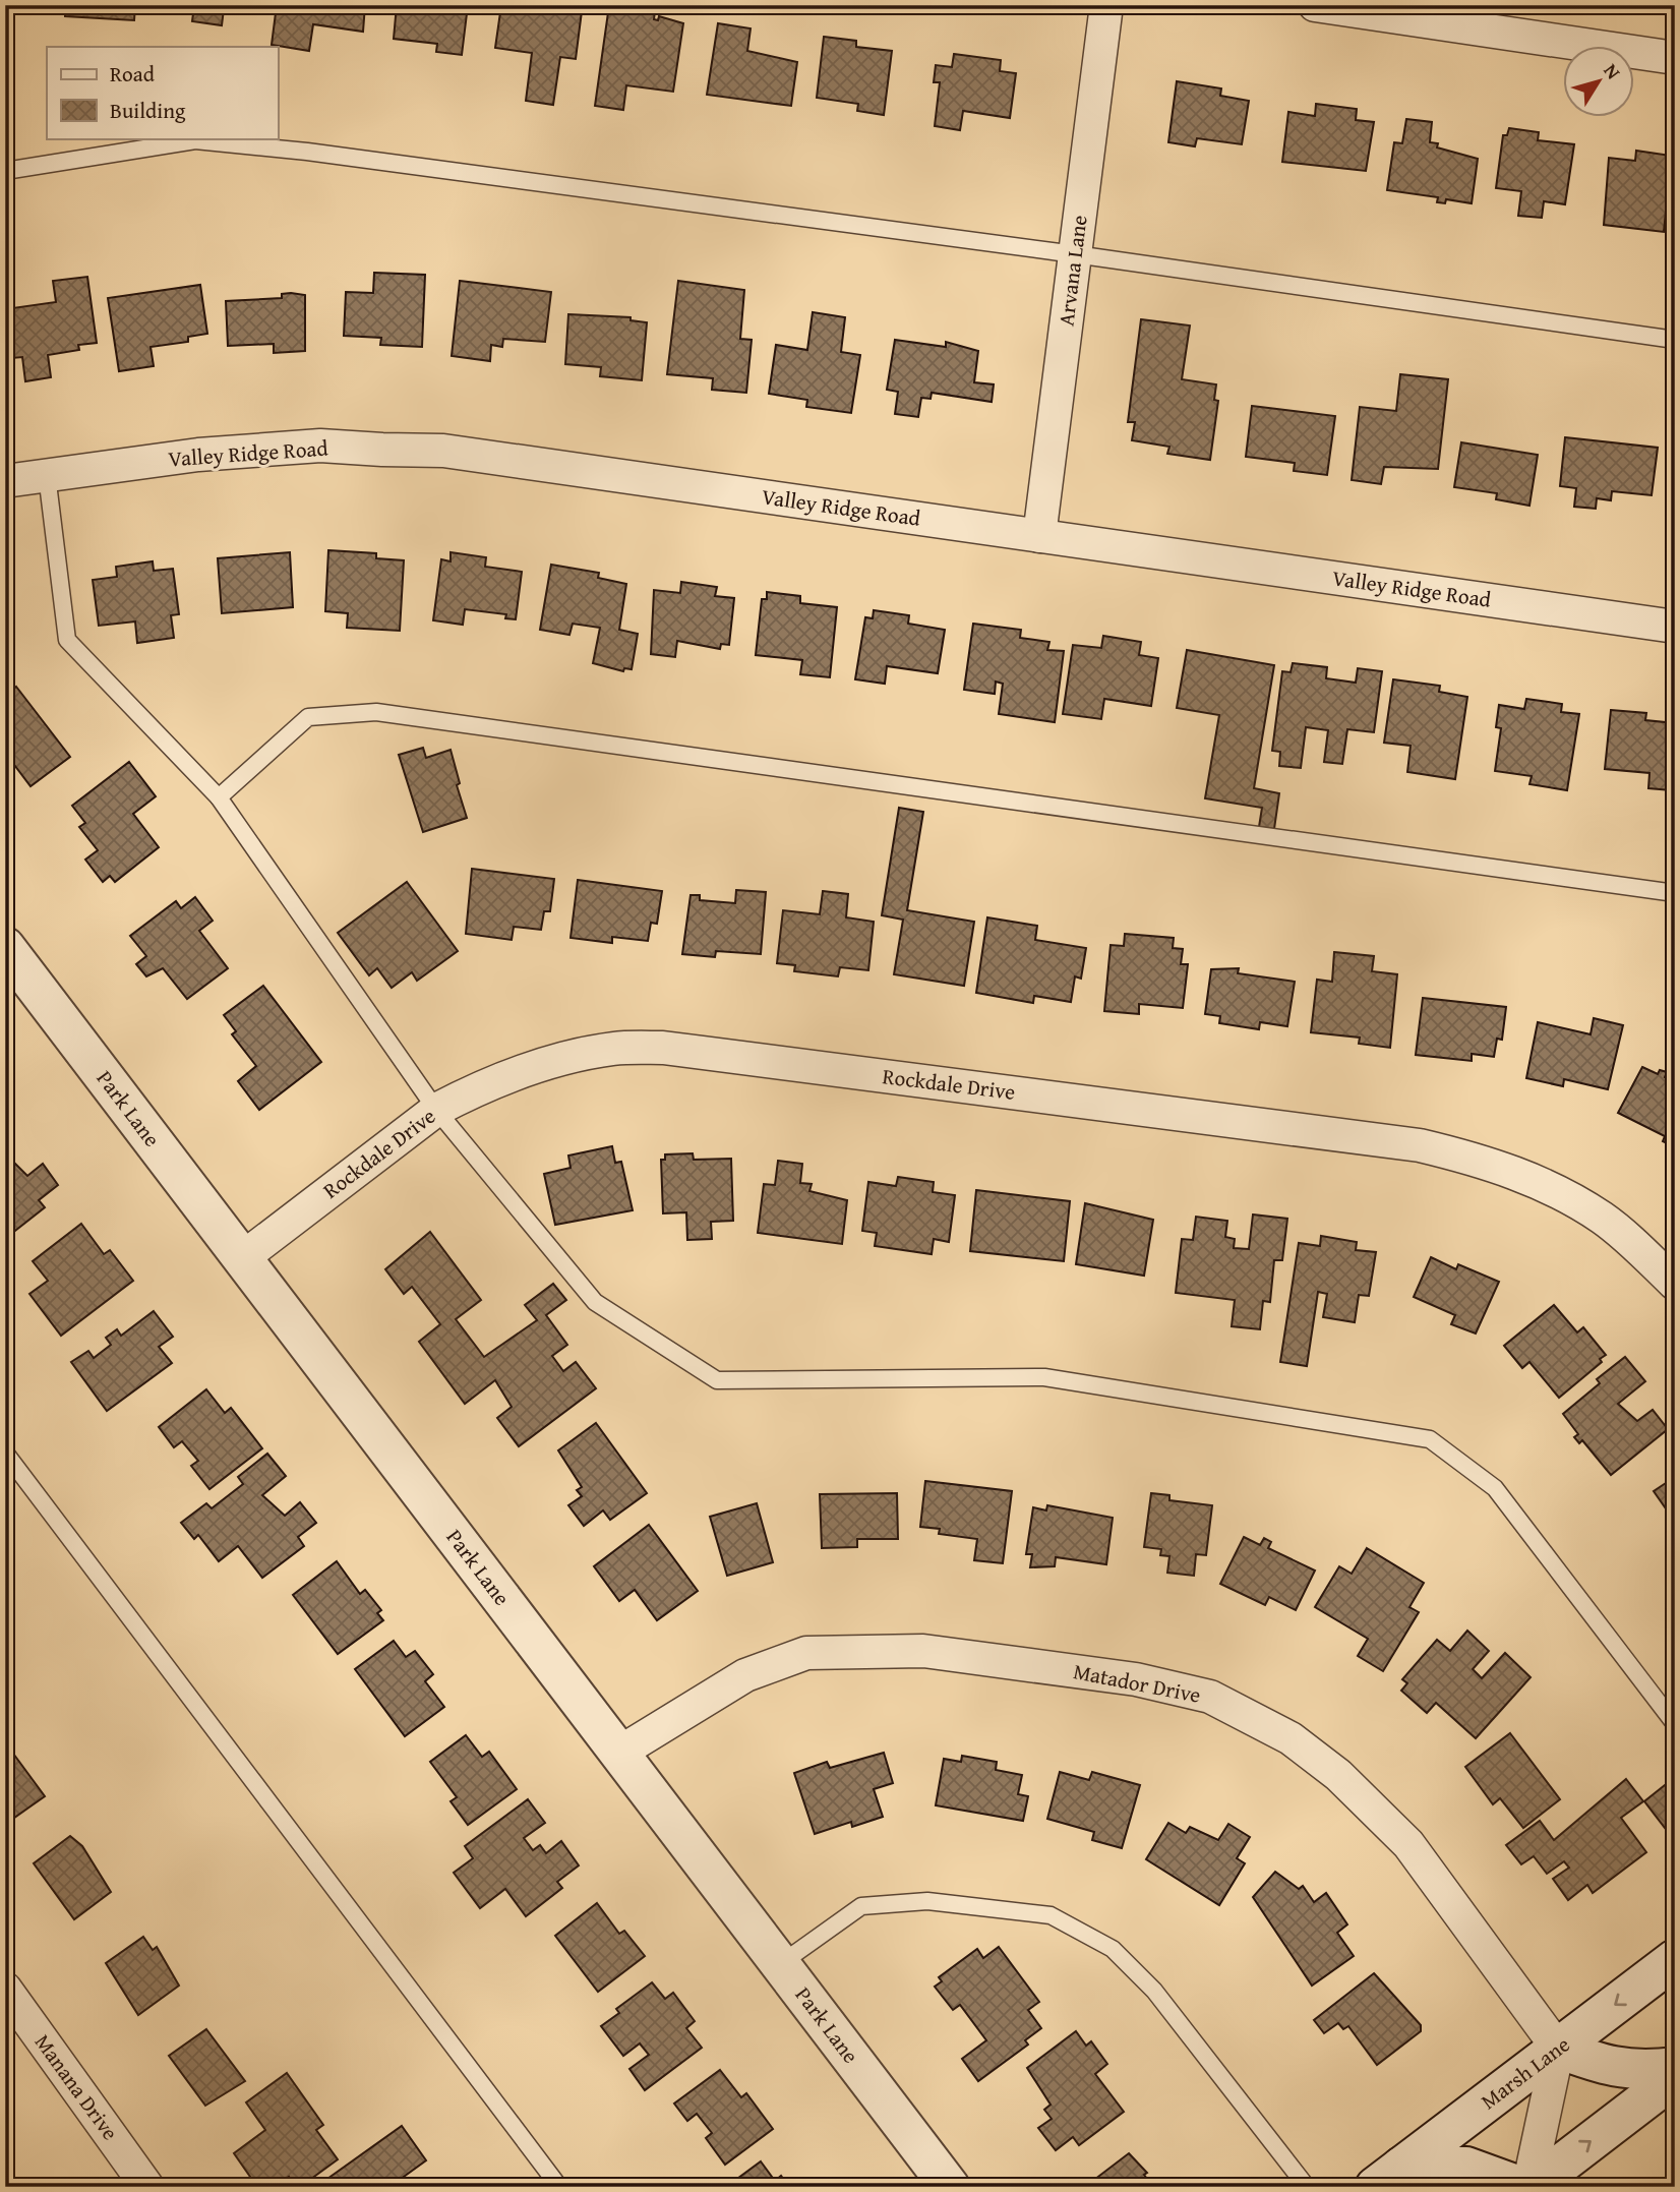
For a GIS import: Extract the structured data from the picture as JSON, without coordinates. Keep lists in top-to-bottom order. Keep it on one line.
{"streets":{"street":["Arvana Lane","Valley Ridge Road","Rockdale Drive","Park Lane","Matador Drive","Marsh Lane","Manana Drive"]},"crossings":[["Arvana Lane","Valley Ridge Road"],["Rockdale Drive","Park Lane"],["Park Lane","Matador Drive"],["Matador Drive","Marsh Lane"]],"legend":["Road","Building"],"north":"top right"}
